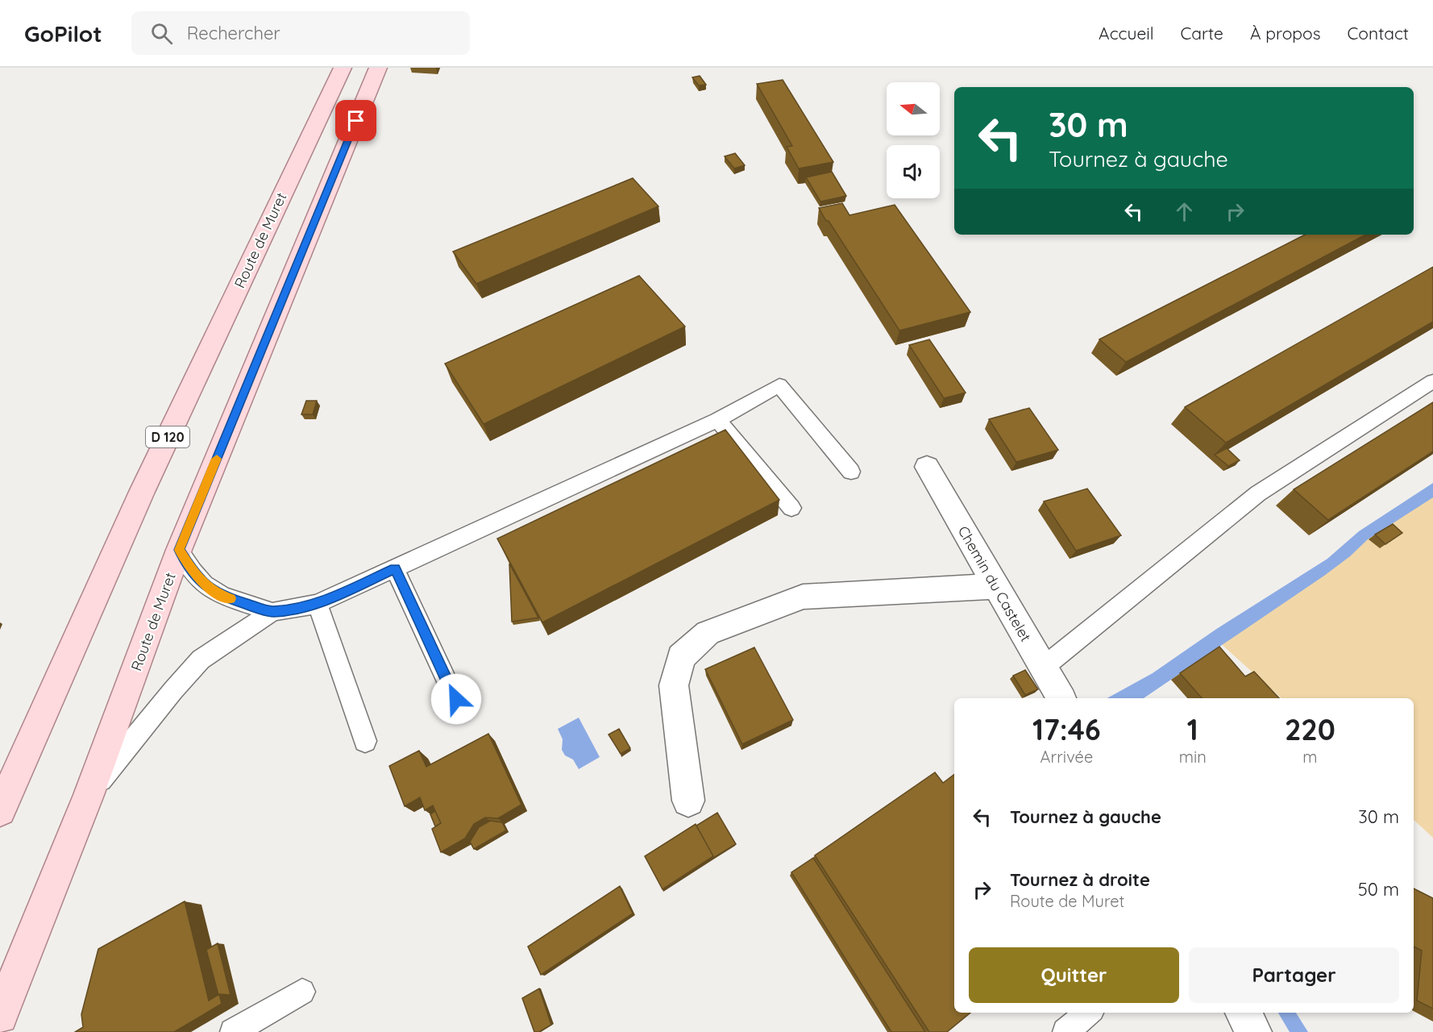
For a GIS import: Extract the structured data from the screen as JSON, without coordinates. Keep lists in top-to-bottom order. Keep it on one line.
{"streets":{"main road":["Route de Muret","D 120"],"street":["Chemin du Castelet"]},"north":"left","page":{"header":"GoPilot","search":"Rechercher","nav":["Accueil","Carte","À propos","Contact"],"turn":["30 m","Tournez à gauche"],"eta":["17:46","Arrivée","1","min","220","m"],"list":[{"name":"Tournez à gauche","value":"30 m"},{"name":"Tournez à droite","note":"Route de Muret","value":"50 m"}],"buttons":["Quitter","Partager"]}}
